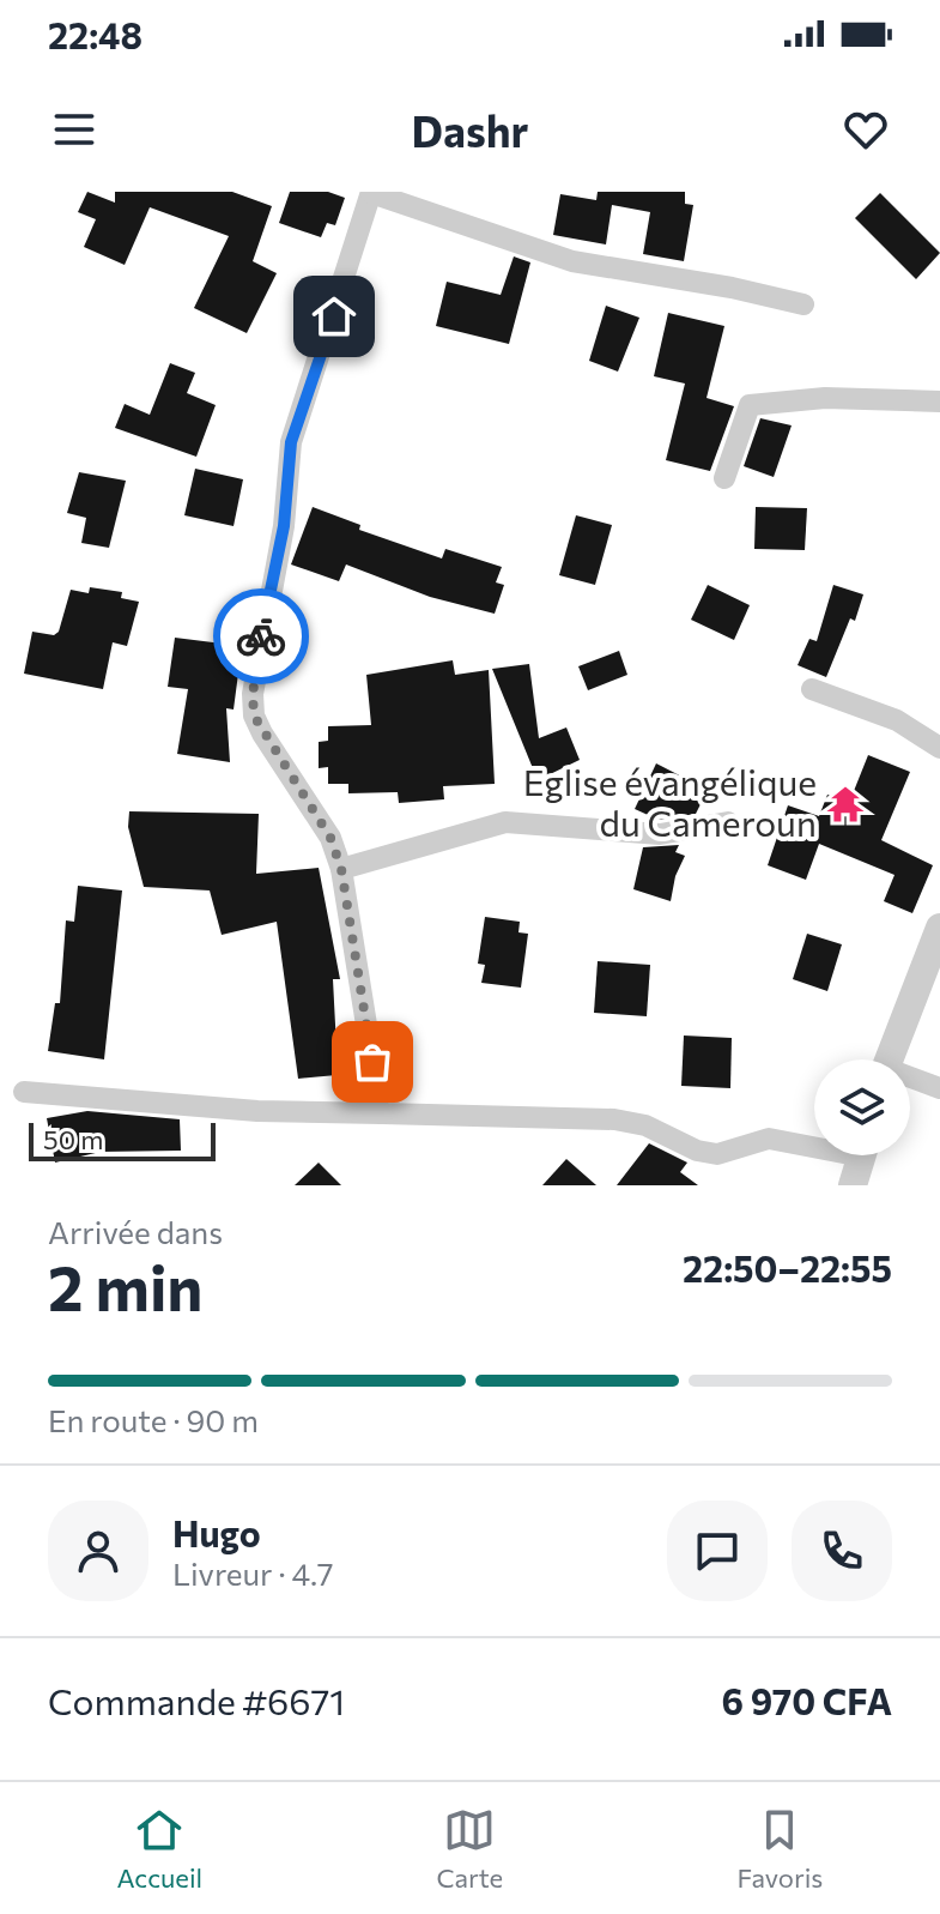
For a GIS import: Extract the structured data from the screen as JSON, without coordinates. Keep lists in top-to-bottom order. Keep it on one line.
{"places":{"temple":["Eglise évangélique du Cameroun"]},"scale_bar":"50 m","page":{"status":"22:48","header":"Dashr","scale":"50 m","heading":["2 min","Arrivée dans","22:50–22:55"],"panel":["Hugo","Livreur · 4.7","Commande #6671","6 970 CFA"],"bar":"En route · 90 m","tabs":["Accueil","Carte","Favoris"]}}
